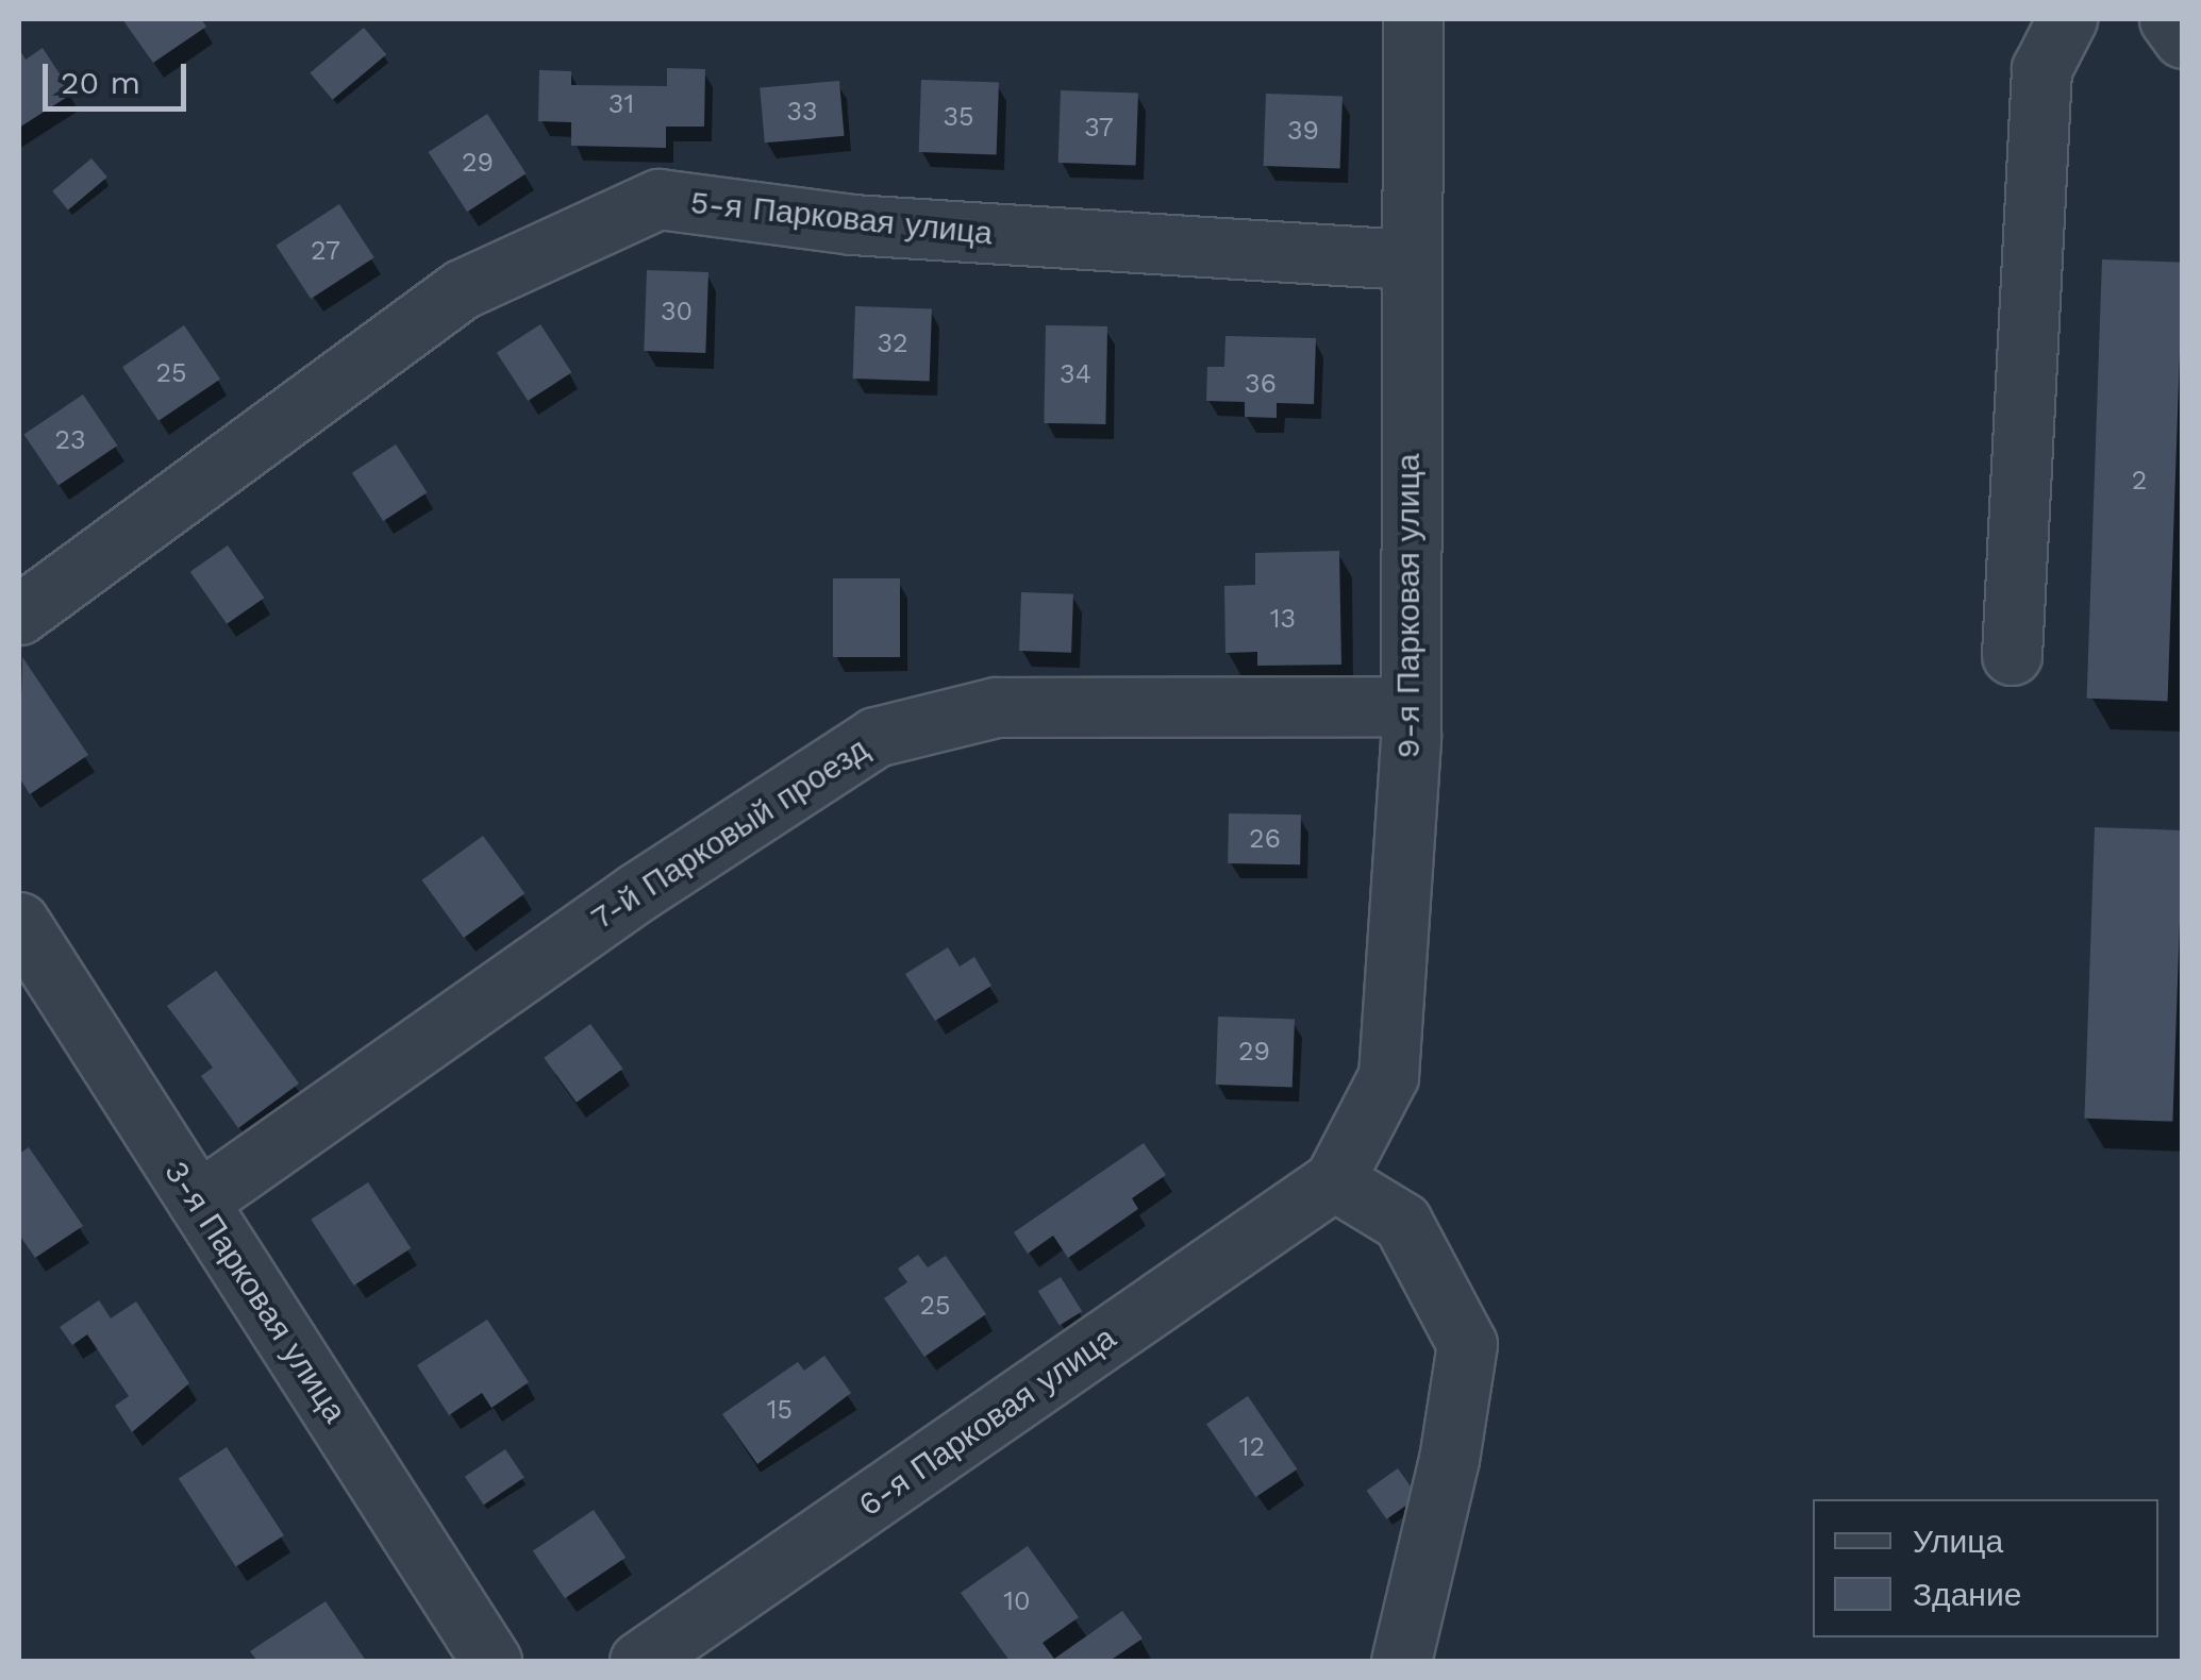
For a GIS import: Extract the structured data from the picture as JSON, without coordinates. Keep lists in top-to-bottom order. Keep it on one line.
{"streets":{"street":["5-я Парковая улица","9-я Парковая улица","7-й Парковый проезд","3-я Парковая улица","6-я Парковая улица"]},"crossings":[["5-я Парковая улица","9-я Парковая улица"],["9-я Парковая улица","7-й Парковый проезд"],["9-я Парковая улица","6-я Парковая улица"],["7-й Парковый проезд","3-я Парковая улица"]],"house_numbers":["31","33","35","37","39","29","27","30","32","25","34","36","23","2","13","26","29","25","15","12","10"],"legend":["Улица","Здание"],"scale_bar":"20 m"}
